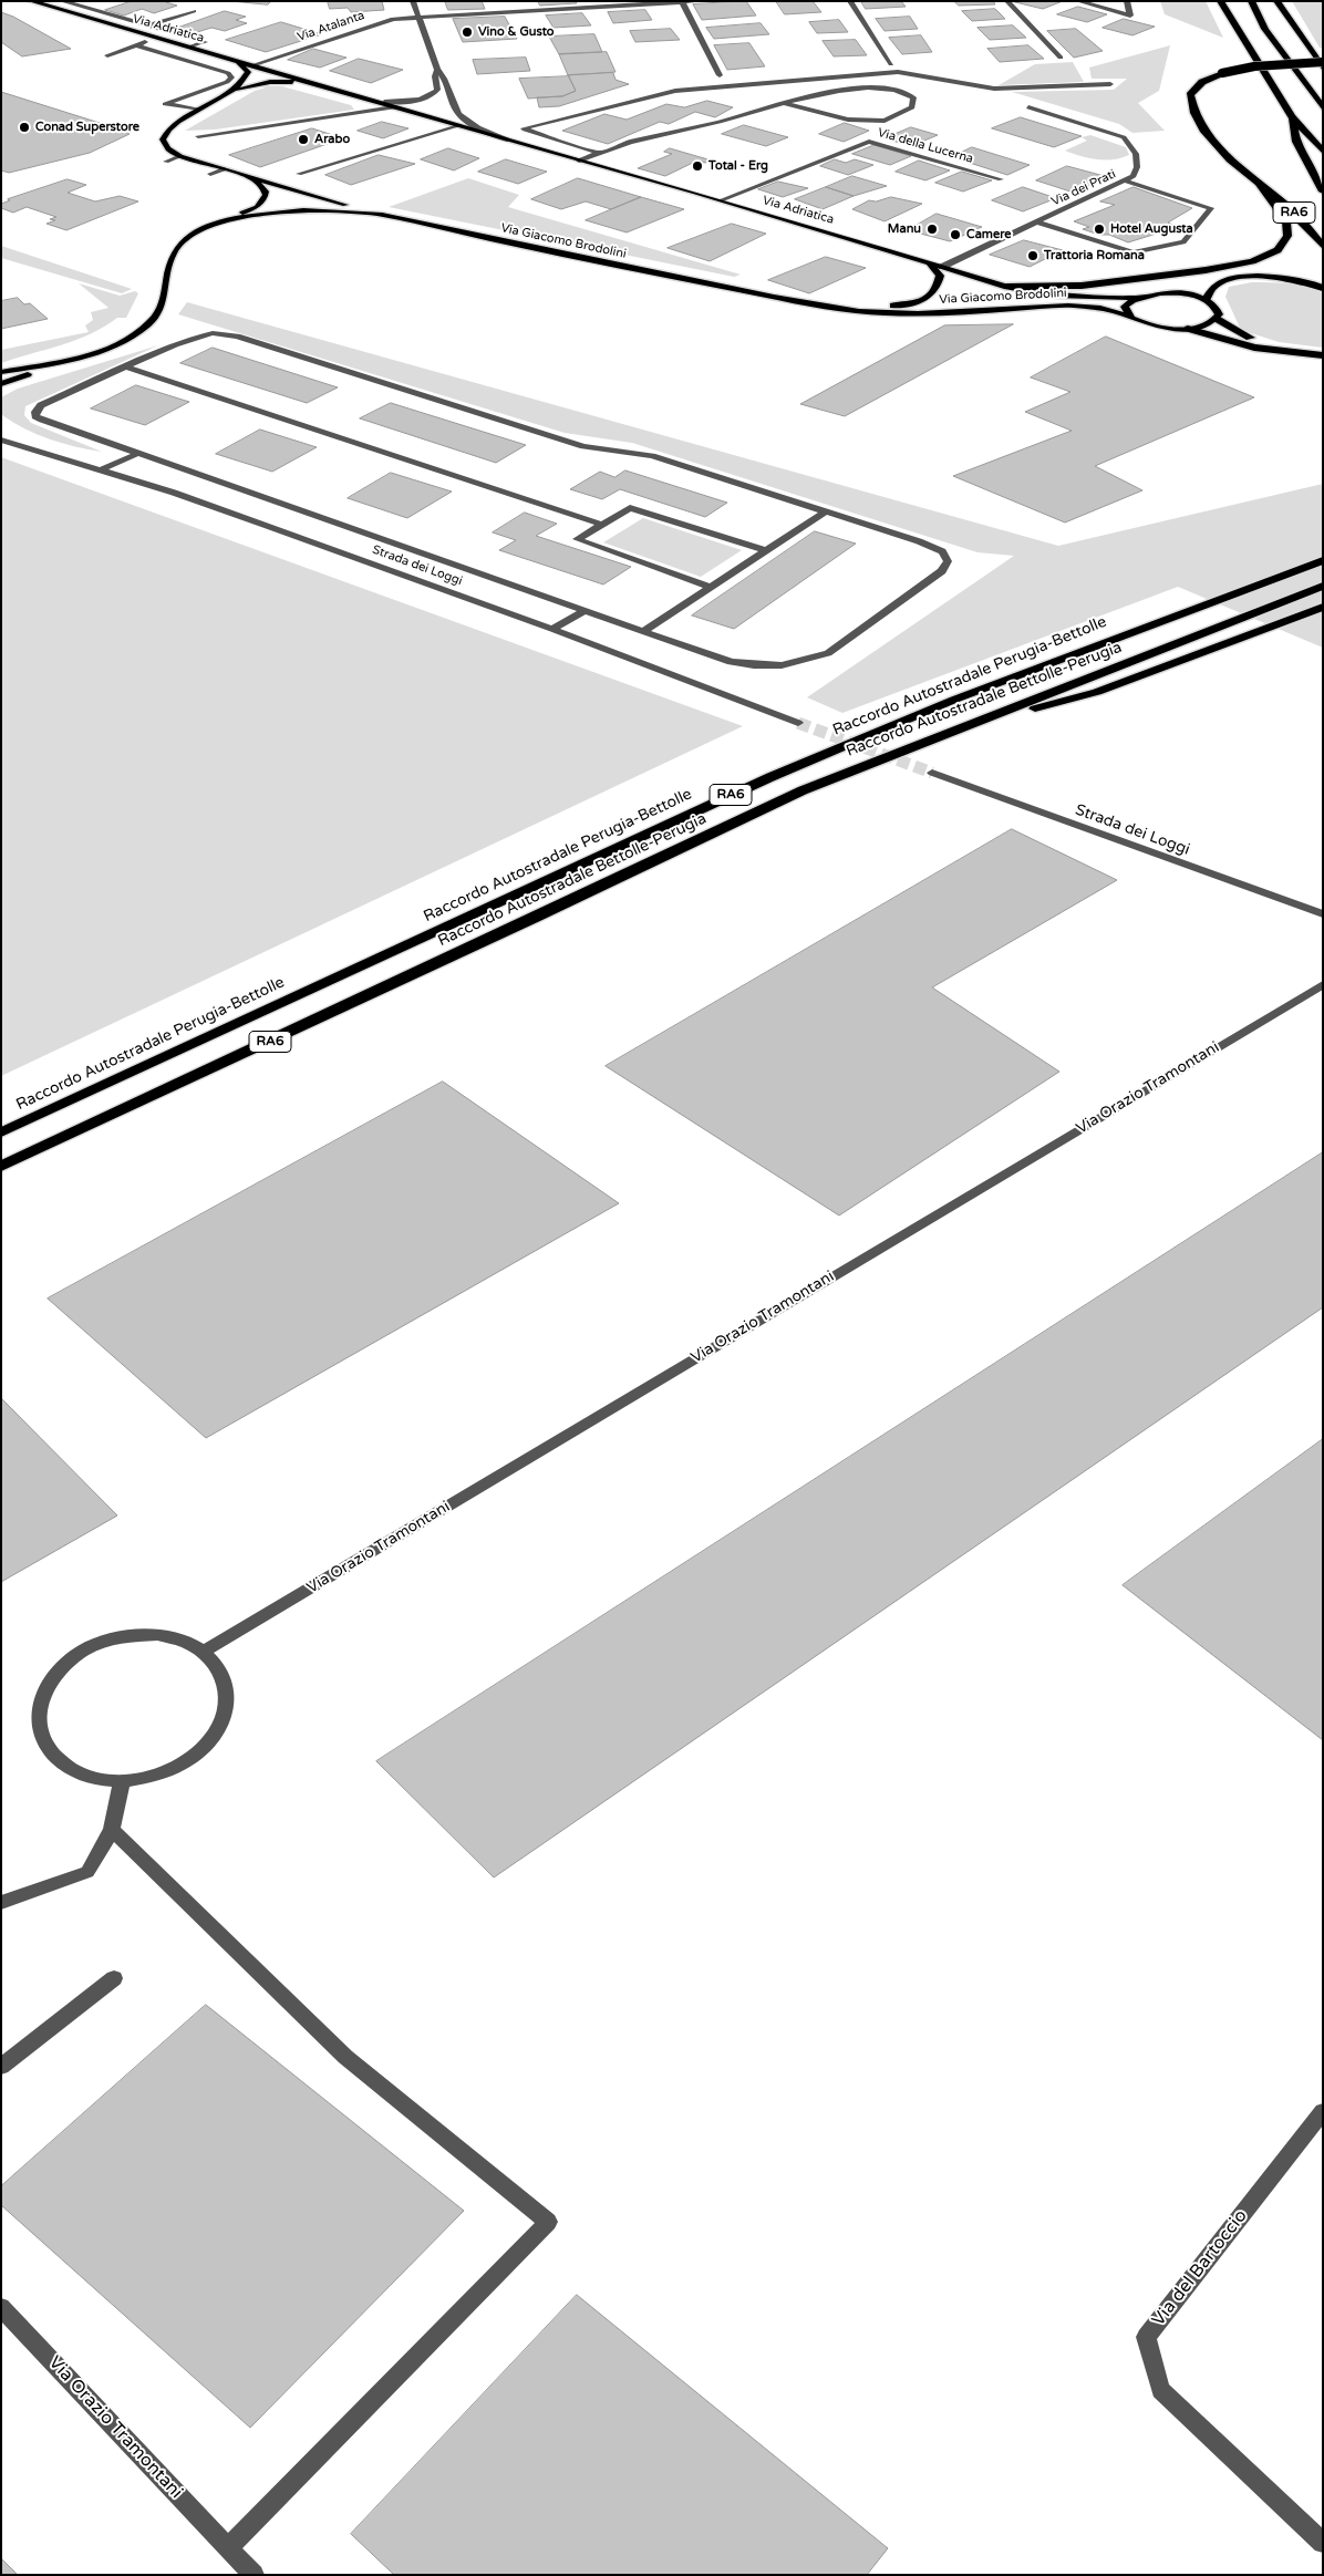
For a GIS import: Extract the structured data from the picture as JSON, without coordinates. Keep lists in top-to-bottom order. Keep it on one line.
{"streets":{"highway":["RA6","Raccordo Autostradale Perugia-Bettolle","Raccordo Autostradale Bettolle-Perugia"],"main road":["Via Adriatica","Via Giacomo Brodolini"],"street":["Via Atalanta","Via della Lucerna","Via dei Prati","Strada dei Loggi","Via Orazio Tramontani","Via del Bartoccio"]},"crossings":[["Via Atalanta","Via Adriatica"],["Via Adriatica","Via della Lucerna"],["Via Adriatica","Via dei Prati"],["RA6","Raccordo Autostradale Perugia-Bettolle"]],"places":["Vino & Gusto","Conad Superstore","Arabo","Total - Erg","Manu","Hotel Augusta","Camere","Trattoria Romana"]}
